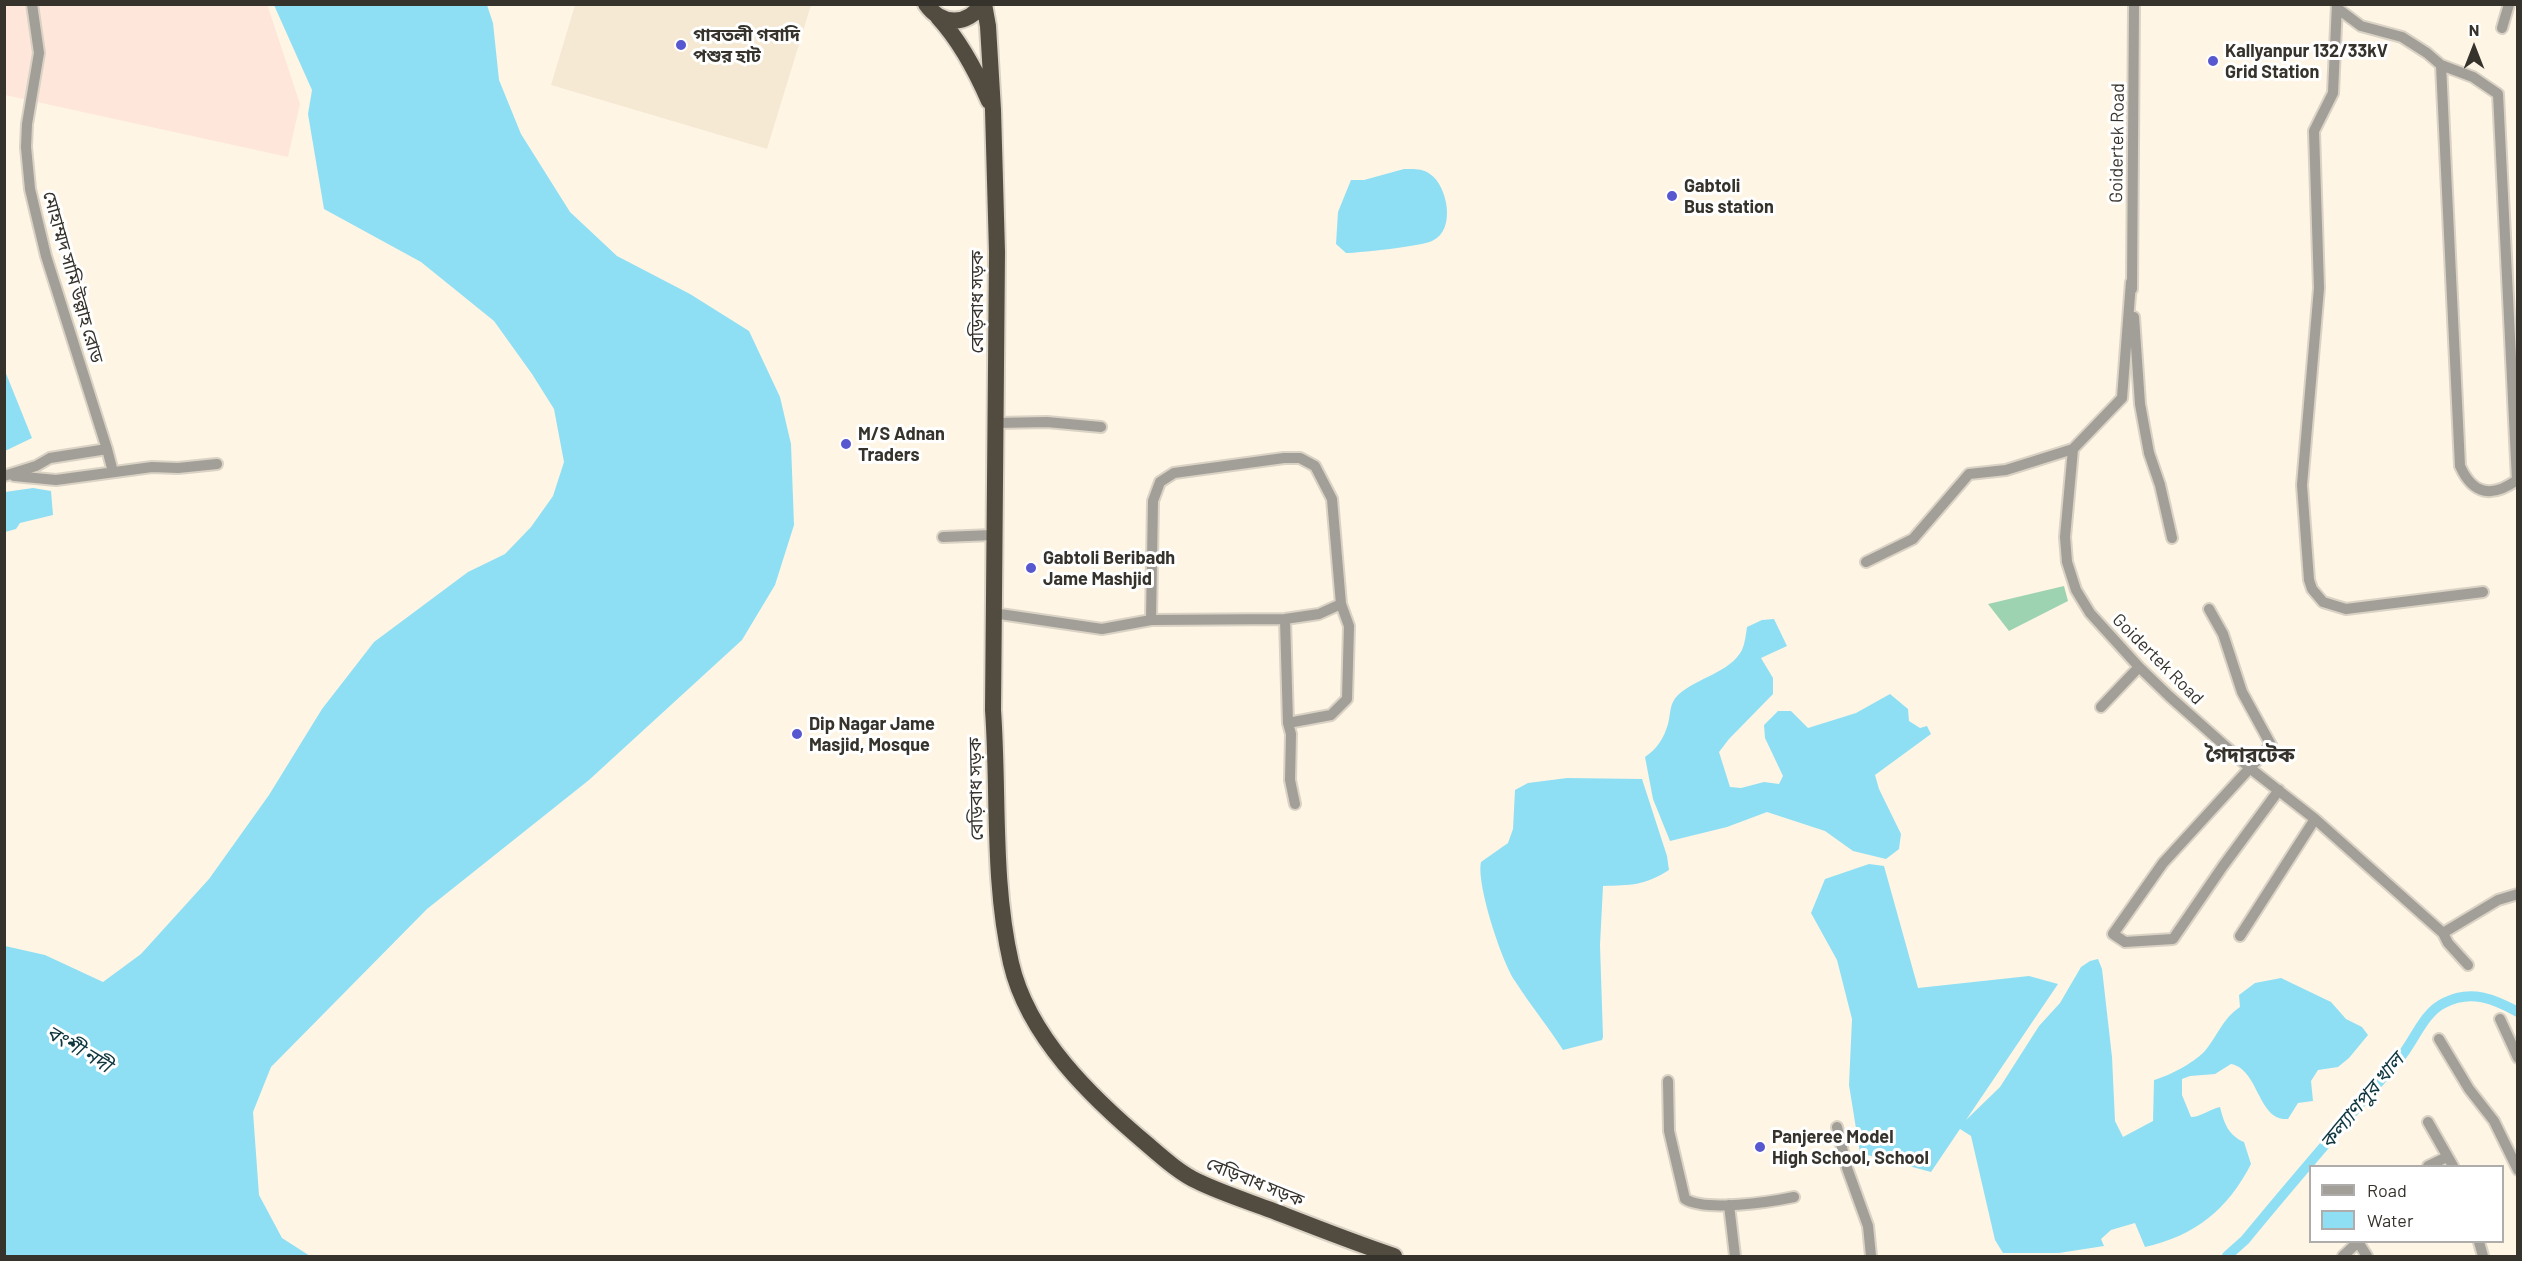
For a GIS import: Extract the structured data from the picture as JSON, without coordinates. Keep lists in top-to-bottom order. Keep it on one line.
{"streets":{"highway":["বেড়িবাধ সড়ক"],"street":["Goidertek Road","মোহাম্মদ সামি উল্লাহ রোড"]},"districts":["গৈদারটেক"],"water":["বংশী নদী","কল্যাণপুর খাল"],"places":["গাবতলী গবাদি পশুর হাট","Kallyanpur 132/33kV Grid Station","Gabtoli Bus station","M/S Adnan Traders","Gabtoli Beribadh Jame Mashjid","Dip Nagar Jame Masjid, Mosque","Panjeree Model High School, School"],"legend":["Road","Water"],"north":"top"}
